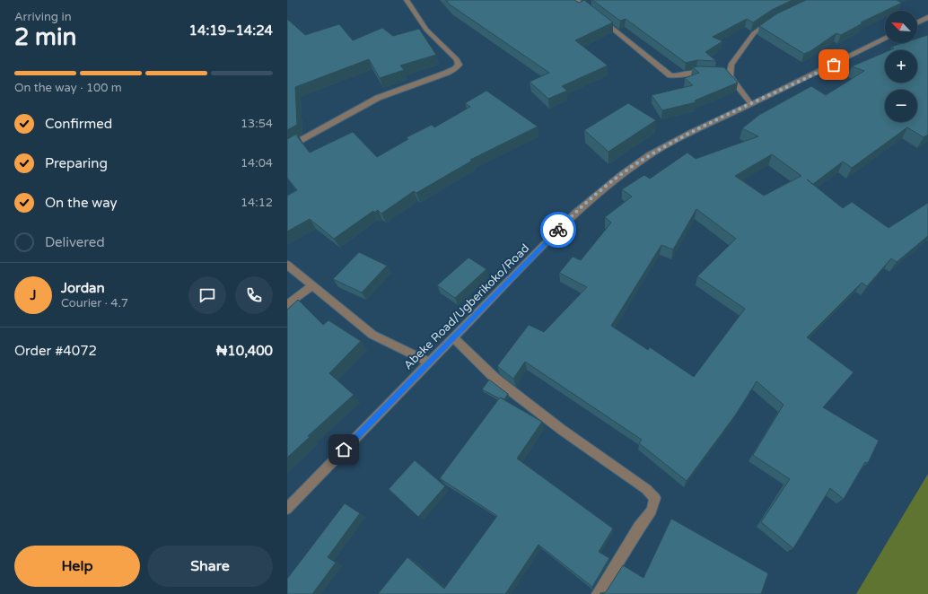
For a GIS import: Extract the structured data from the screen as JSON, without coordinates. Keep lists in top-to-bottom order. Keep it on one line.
{"streets":{"street":["Abeke Road/Ugberikoko/Road"]},"north":"top left","page":{"heading":["2 min","Arriving in","14:19–14:24"],"panel":["Jordan","Courier · 4.7","Order #4072","₦10,400"],"map_buttons":["+","−"],"bar":"On the way · 100 m","list":[["Confirmed","13:54"],["Preparing","14:04"],["On the way","14:12"],"Delivered"],"round":"J","buttons":["Help","Share"]}}
